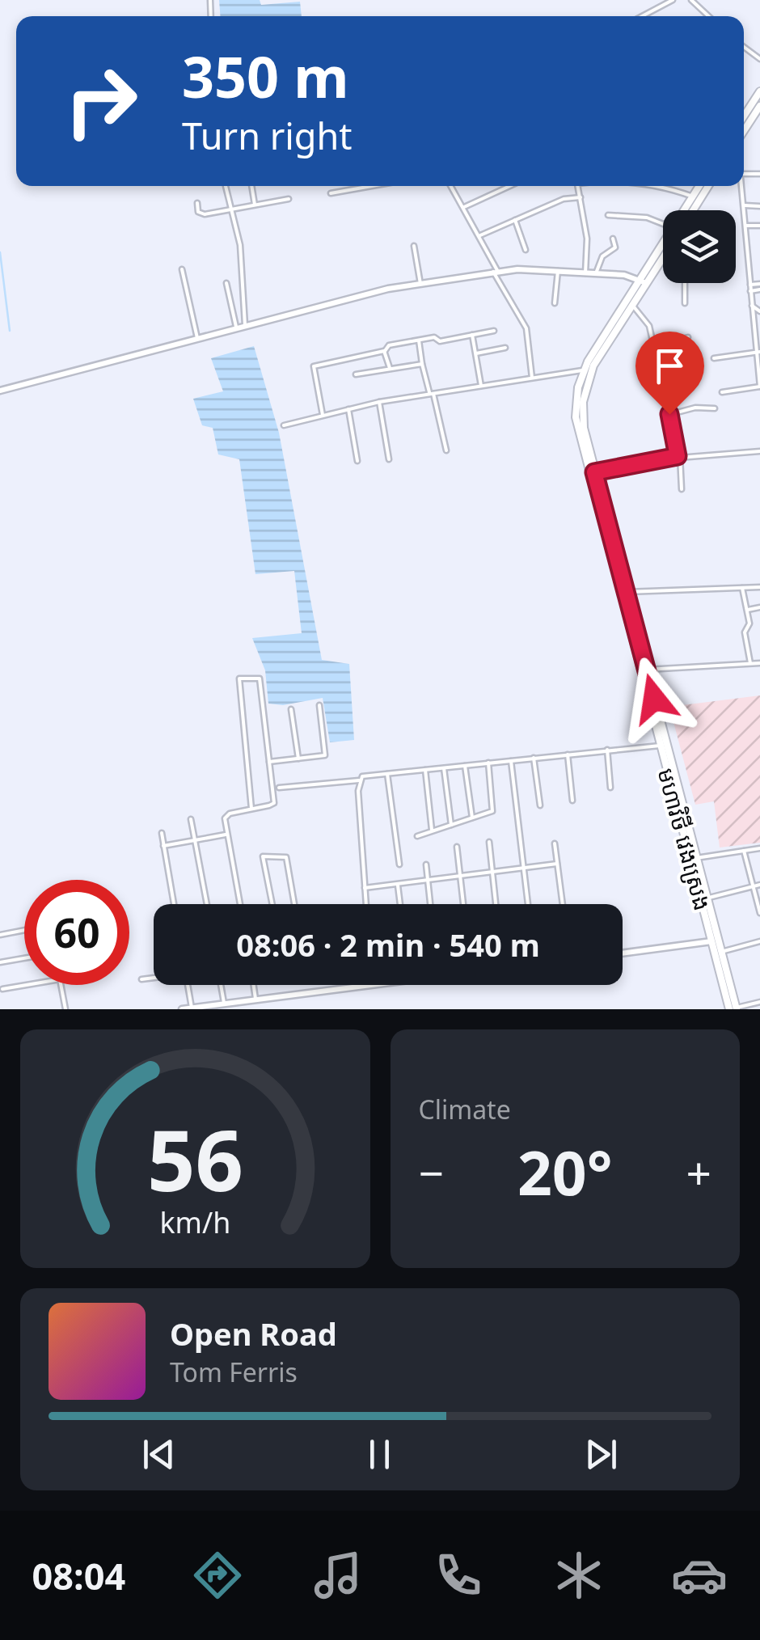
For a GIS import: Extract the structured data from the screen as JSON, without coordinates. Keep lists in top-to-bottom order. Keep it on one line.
{"streets":{"main road":["មហាវិថី វេងស្រេង"]},"page":{"turn":["350 m","Turn right"],"limit":"60","trip":"08:06 · 2 min · 540 m","tile":"Climate","heat":["−","20°","+"],"song":["Open Road","Tom Ferris"],"tabs":"08:04","gauge":["56","km/h"]}}
